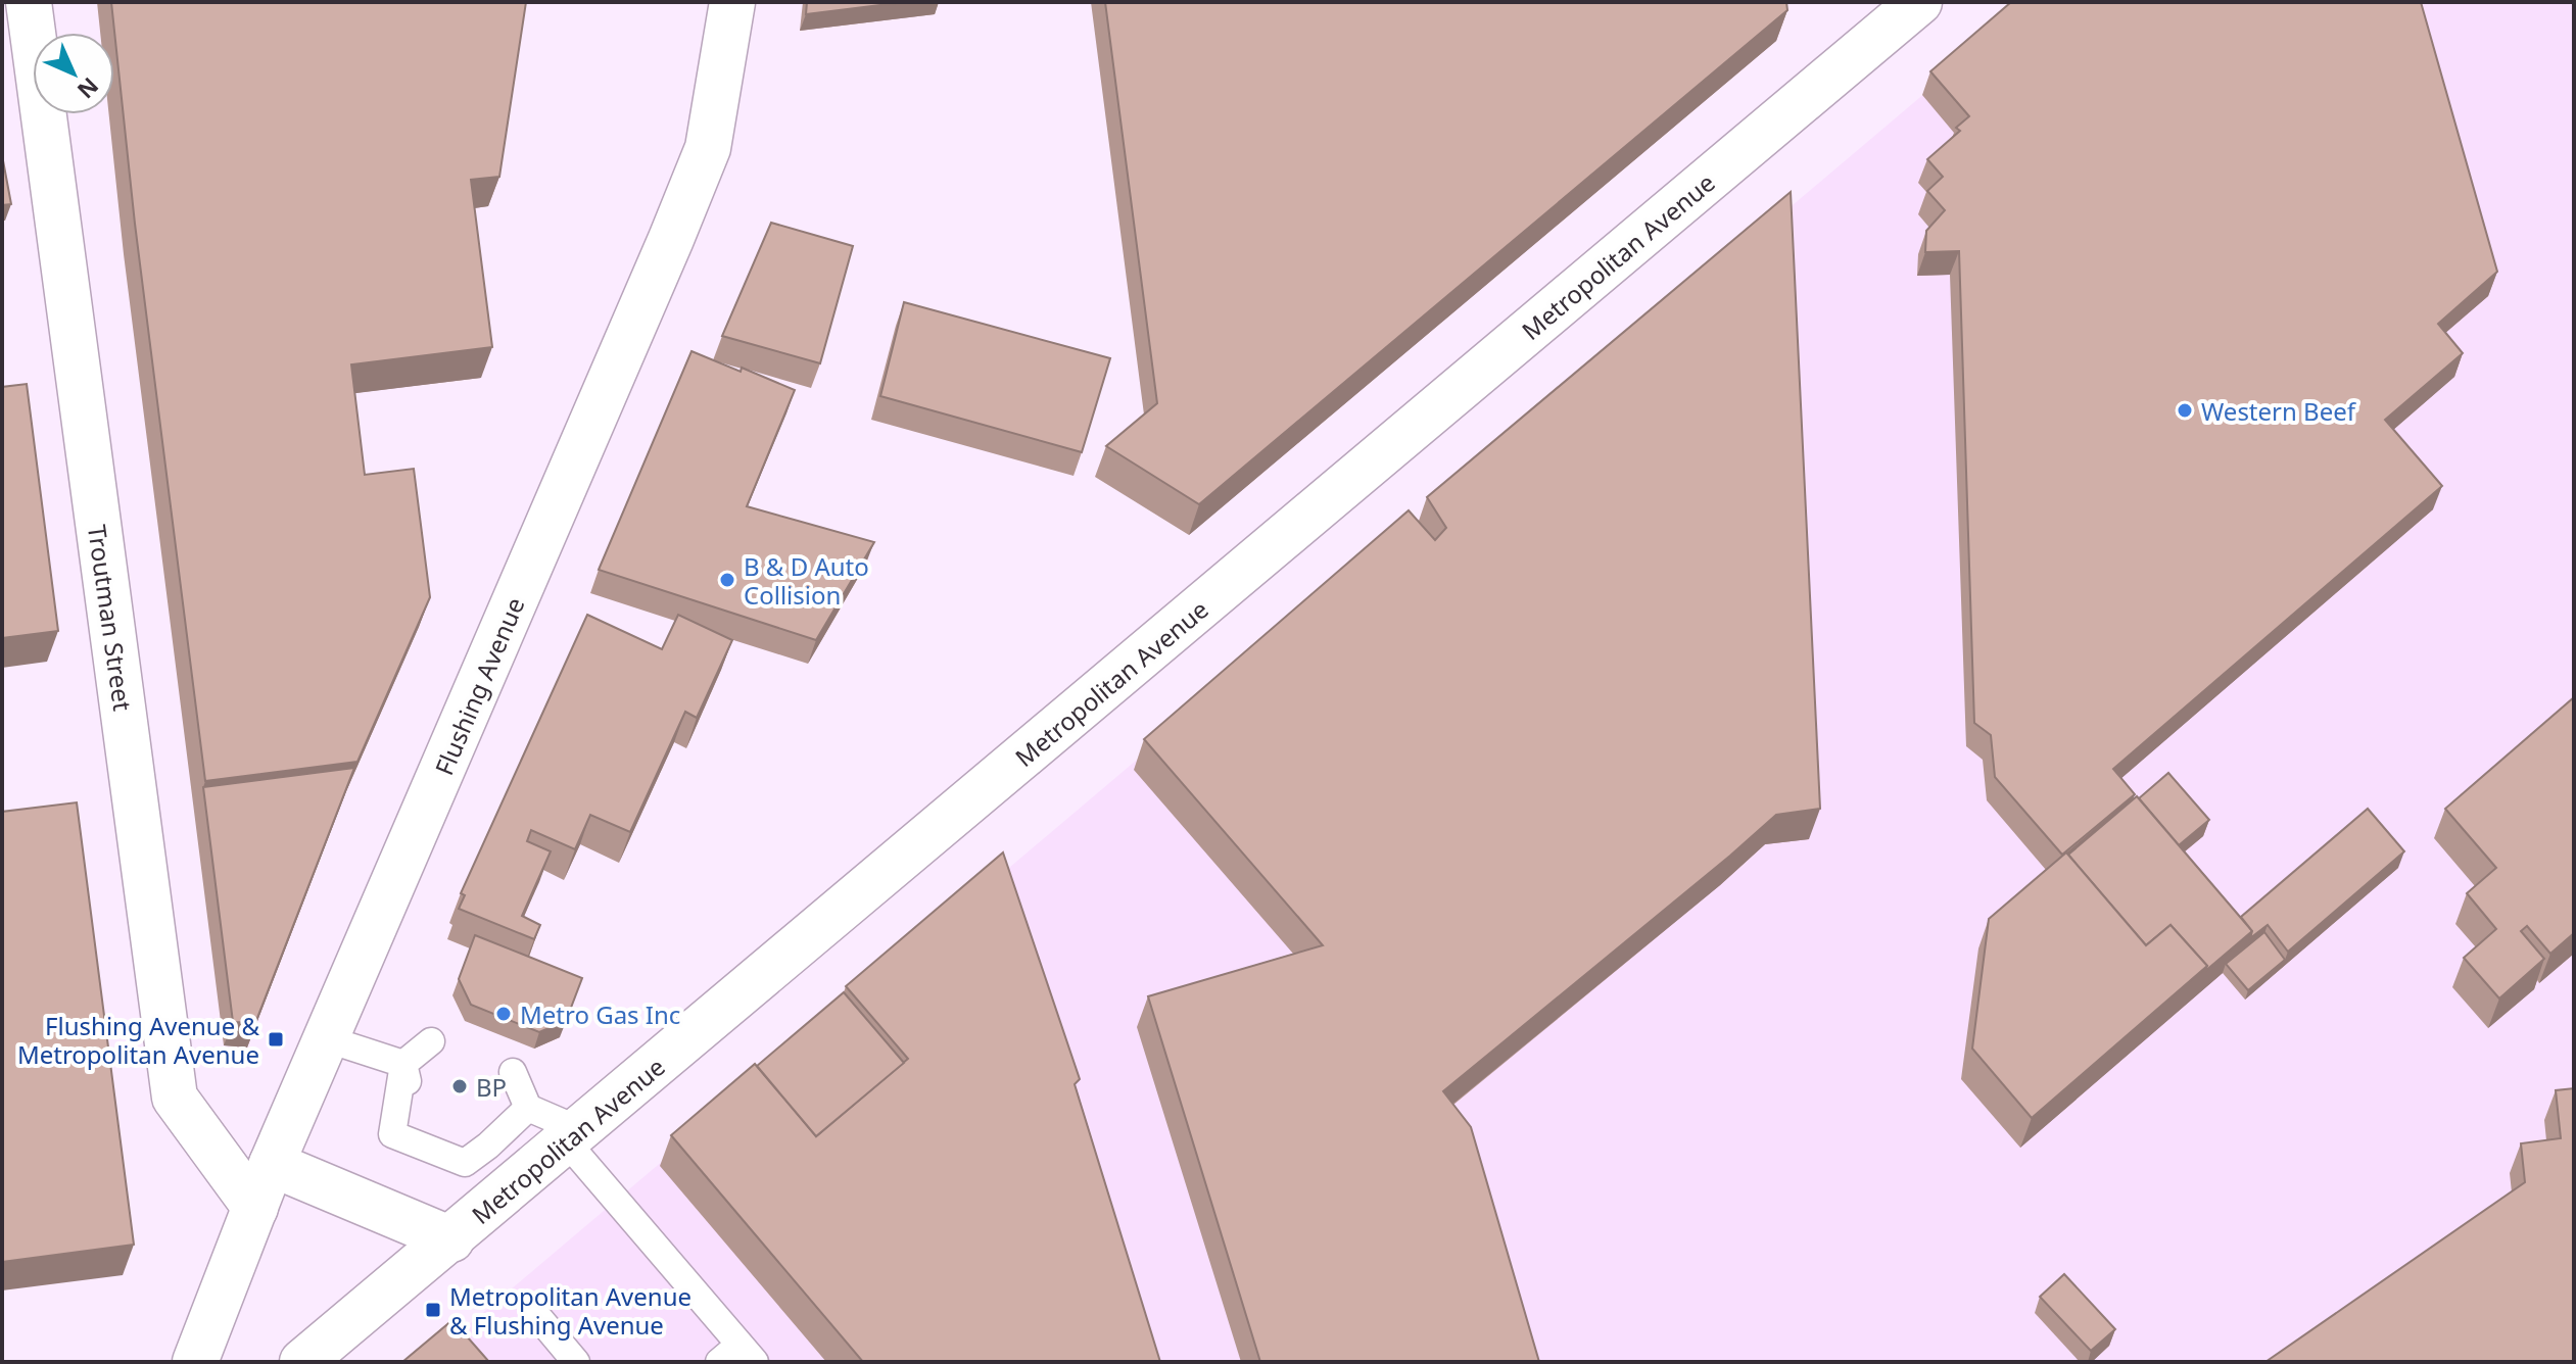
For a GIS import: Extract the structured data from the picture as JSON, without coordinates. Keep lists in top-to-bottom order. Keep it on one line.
{"streets":{"main road":["Metropolitan Avenue","Troutman Street","Flushing Avenue"]},"crossings":[["Troutman Street","Flushing Avenue"]],"places":{"other":["Western Beef","B & D Auto Collision","Metro Gas Inc","BP"],"transit":["Flushing Avenue & Metropolitan Avenue","Metropolitan Avenue & Flushing Avenue"]},"north":"bottom right"}
